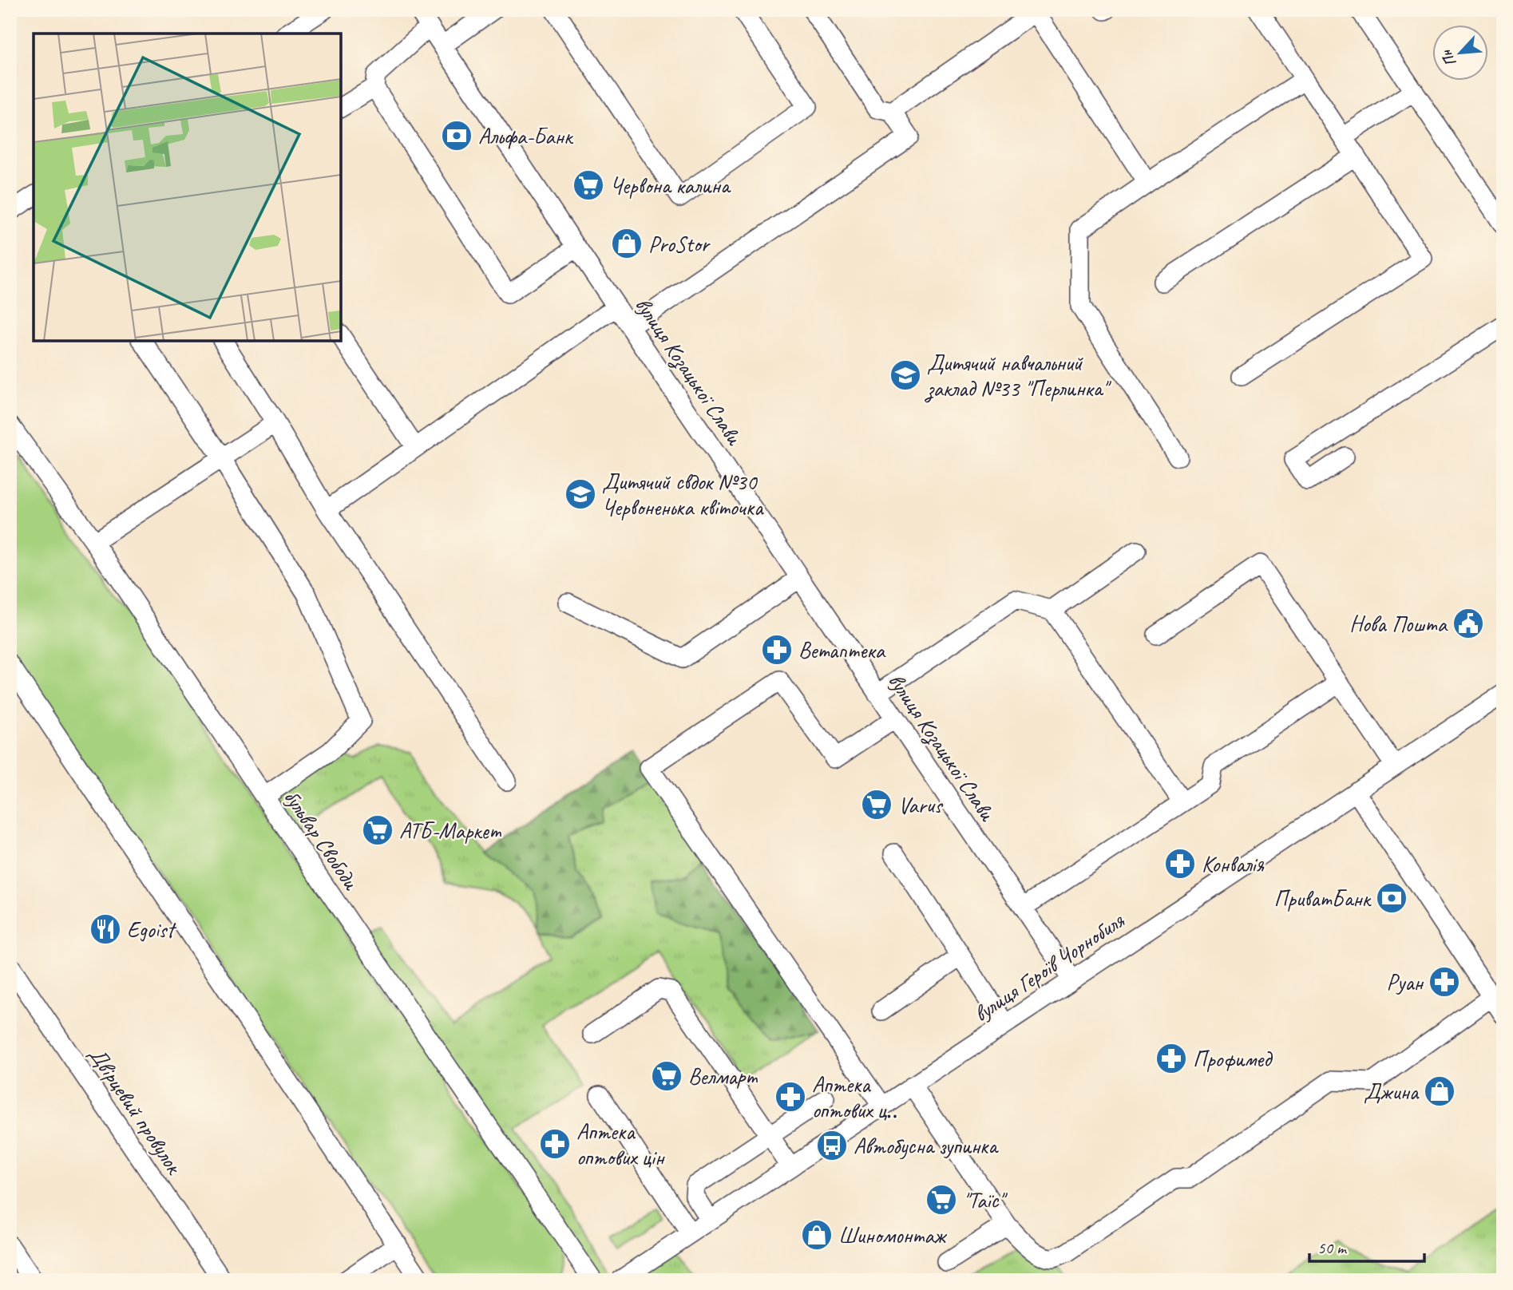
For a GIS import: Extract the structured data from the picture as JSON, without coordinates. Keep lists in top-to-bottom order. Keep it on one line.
{"streets":{"street":["вулиця Козацької Слави","бульвар Свободи","вулиця Героїв Чорнобиля","Двірцевий провулок"]},"crossings":[["вулиця Козацької Слави","вулиця Героїв Чорнобиля"]],"places":{"bank":["Альфа-Банк","ПриватБанк"],"supermarket":["Червона калина","Varus","АТБ-Маркет","Велмарт","\"Таїс\""],"shop":["ProStor","Джина","Шиномонтаж"],"school or university":["Дитячий навчальний заклад №33 \"Перлинка\"","Дитячий свдок №30 Червоненька квіточка"],"public building":["Нова Пошта"],"pharmacy":["Ветаптека","Конвалія","Руан","Профимед","Аптека оптових ц‥","Аптека оптових цін"],"restaurant":["Egoist"],"bus stop":["Автобусна зупинка"]},"scale_bar":"50 m","north":"bottom left"}
